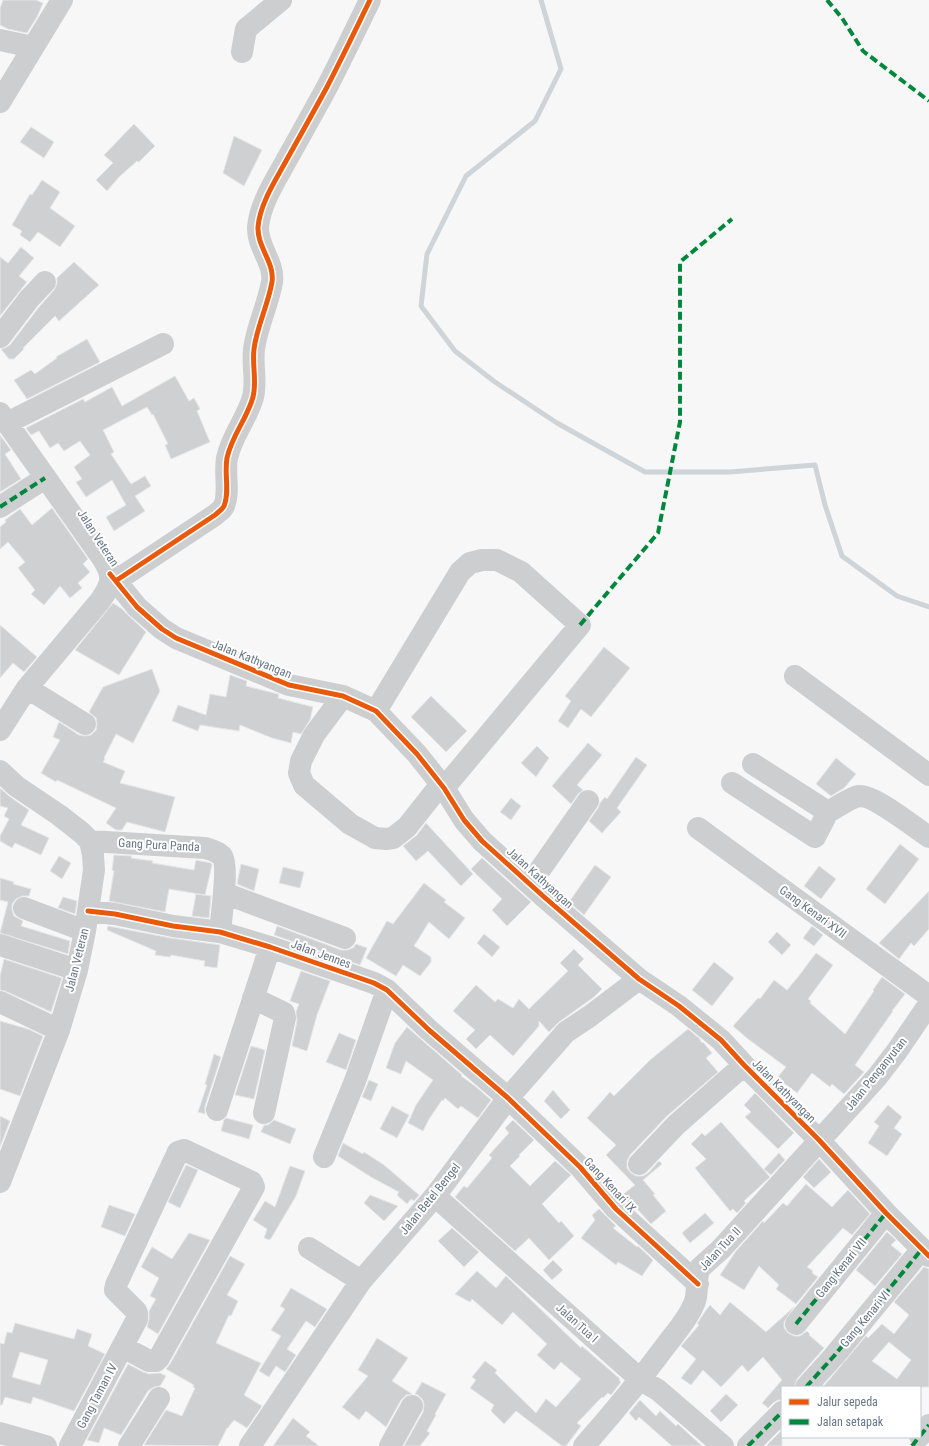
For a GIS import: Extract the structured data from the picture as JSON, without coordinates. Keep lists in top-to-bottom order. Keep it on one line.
{"streets":{"street":["Jalan Veteran","Jalan Kathyangan","Gang Pura Panda","Gang Kenari XVII","Jalan Jennes","Jalan Penganyutan","Gang Kenari IX","Jalan Betel Bengel","Jalan Tua II","Gang Kenari VII","Gang Kenari VI","Jalan Tua I","Gang Taman IV"]},"crossings":[["Jalan Veteran","Jalan Kathyangan"],["Jalan Veteran","Gang Pura Panda"],["Jalan Veteran","Jalan Jennes"],["Jalan Kathyangan","Jalan Penganyutan"],["Jalan Kathyangan","Jalan Betel Bengel"],["Jalan Kathyangan","Jalan Tua II"],["Jalan Kathyangan","Gang Kenari VII"],["Jalan Kathyangan","Gang Kenari VI"],["Gang Pura Panda","Jalan Jennes"],["Jalan Jennes","Gang Kenari IX"],["Jalan Jennes","Jalan Betel Bengel"],["Jalan Penganyutan","Jalan Tua II"],["Gang Kenari IX","Jalan Betel Bengel"],["Gang Kenari IX","Jalan Tua II"],["Jalan Betel Bengel","Jalan Tua I"],["Jalan Tua II","Jalan Tua I"]],"legend":["Jalur sepeda","Jalan setapak"]}
